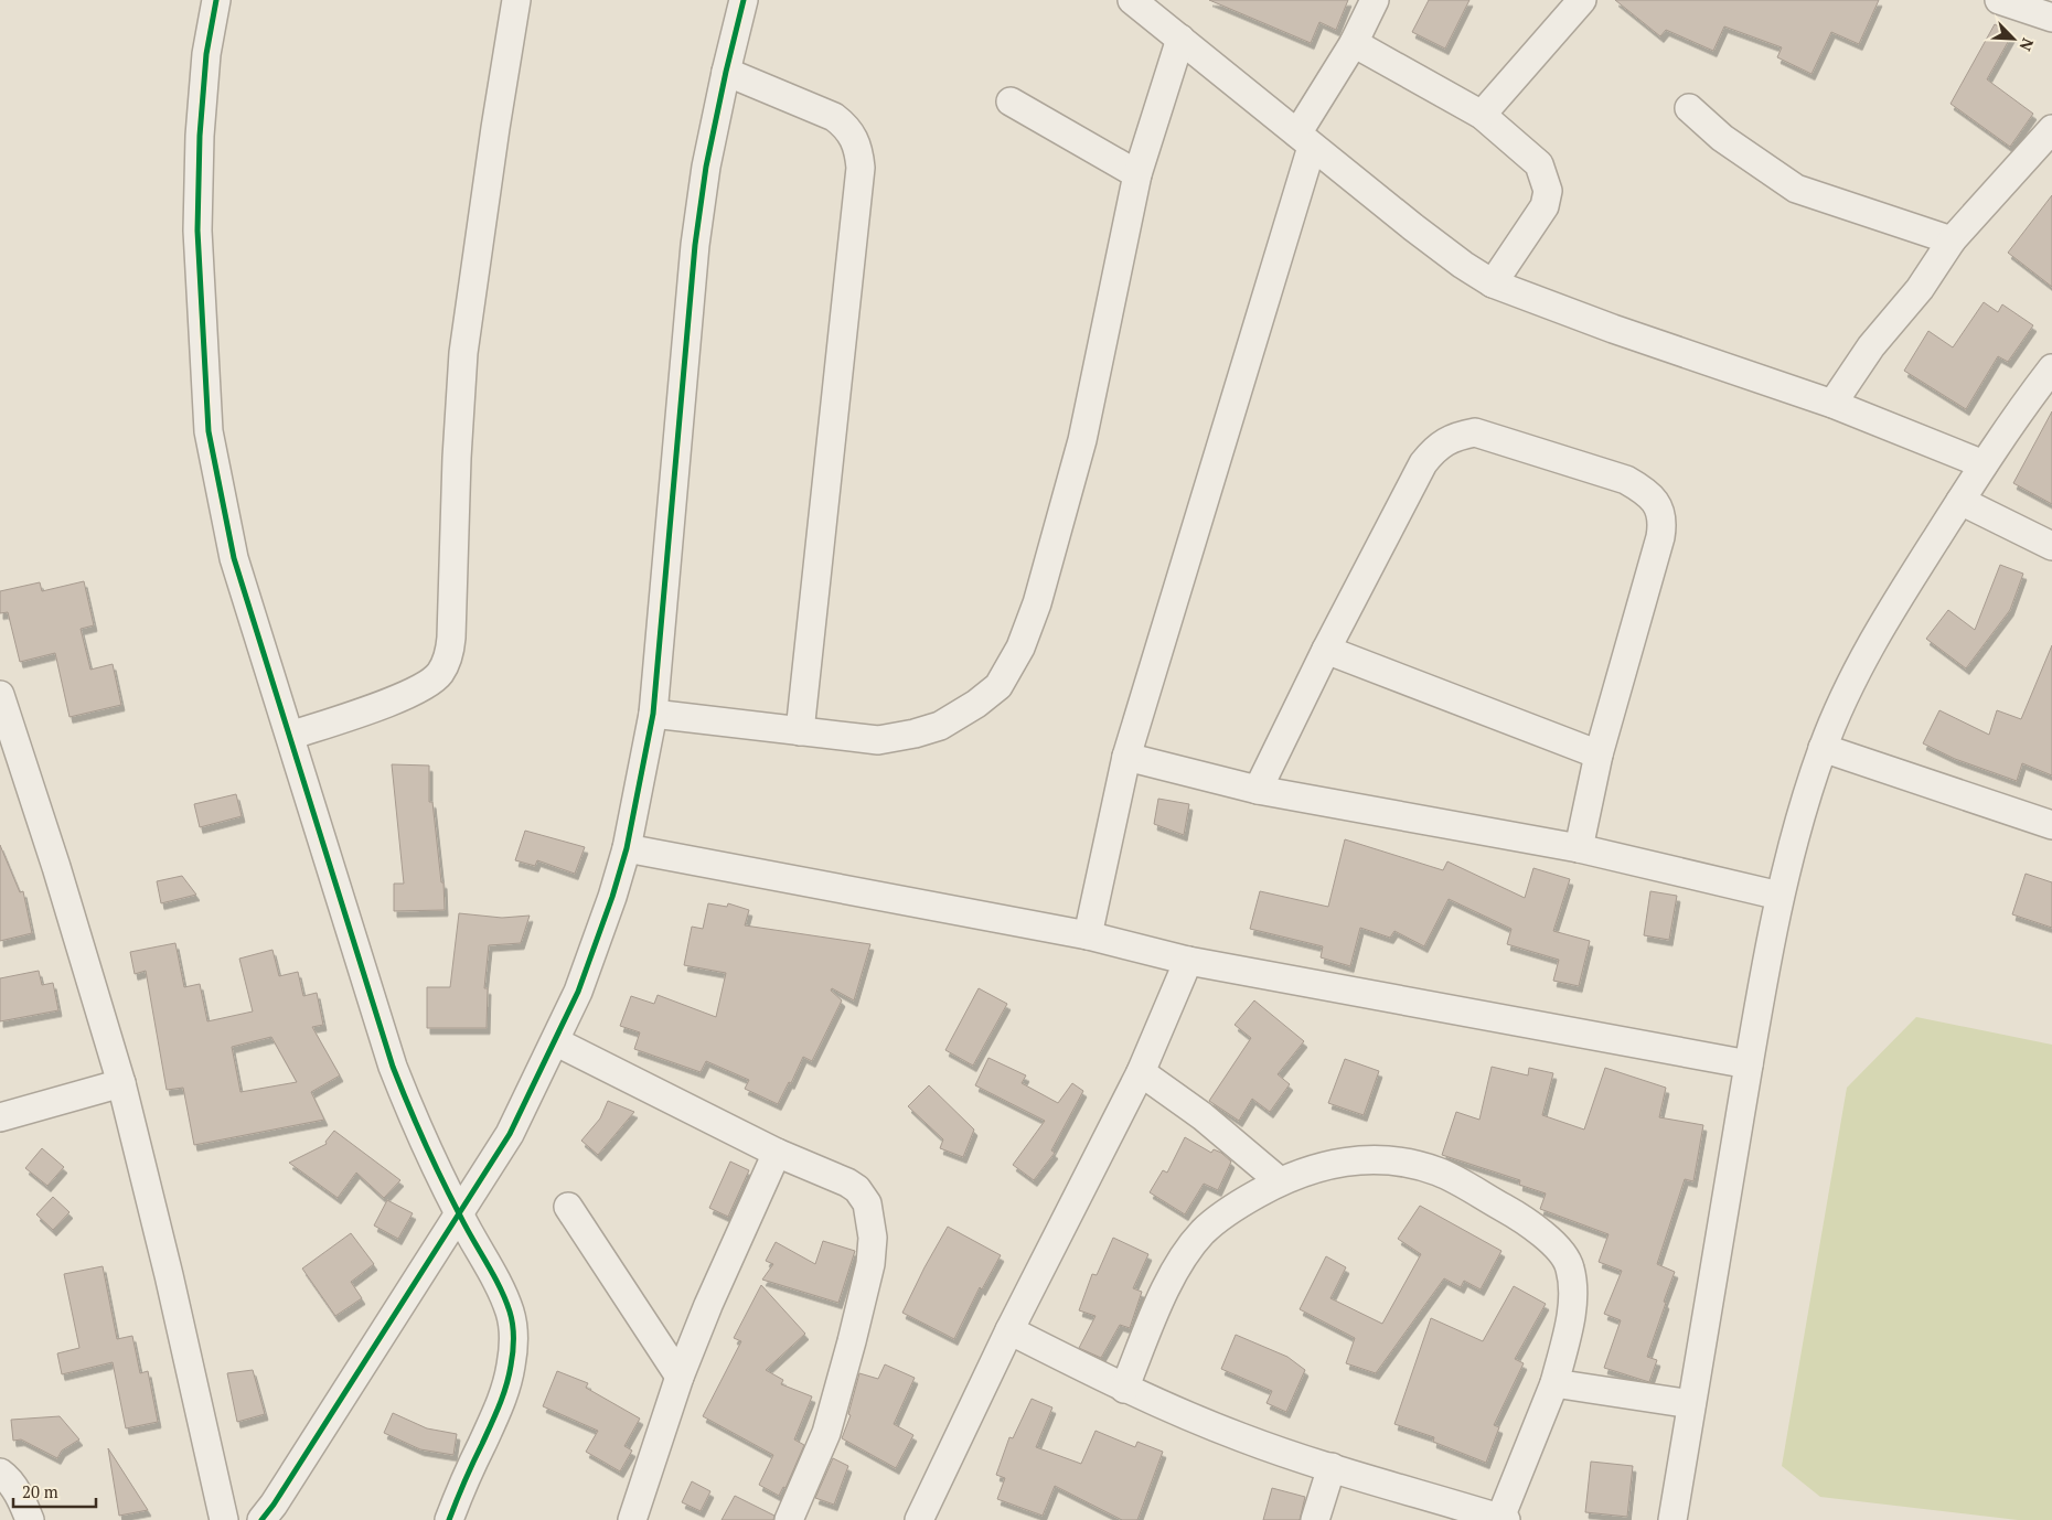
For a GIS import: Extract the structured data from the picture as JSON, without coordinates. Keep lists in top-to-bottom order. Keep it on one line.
{"scale_bar":"20 m","north":"bottom right"}
